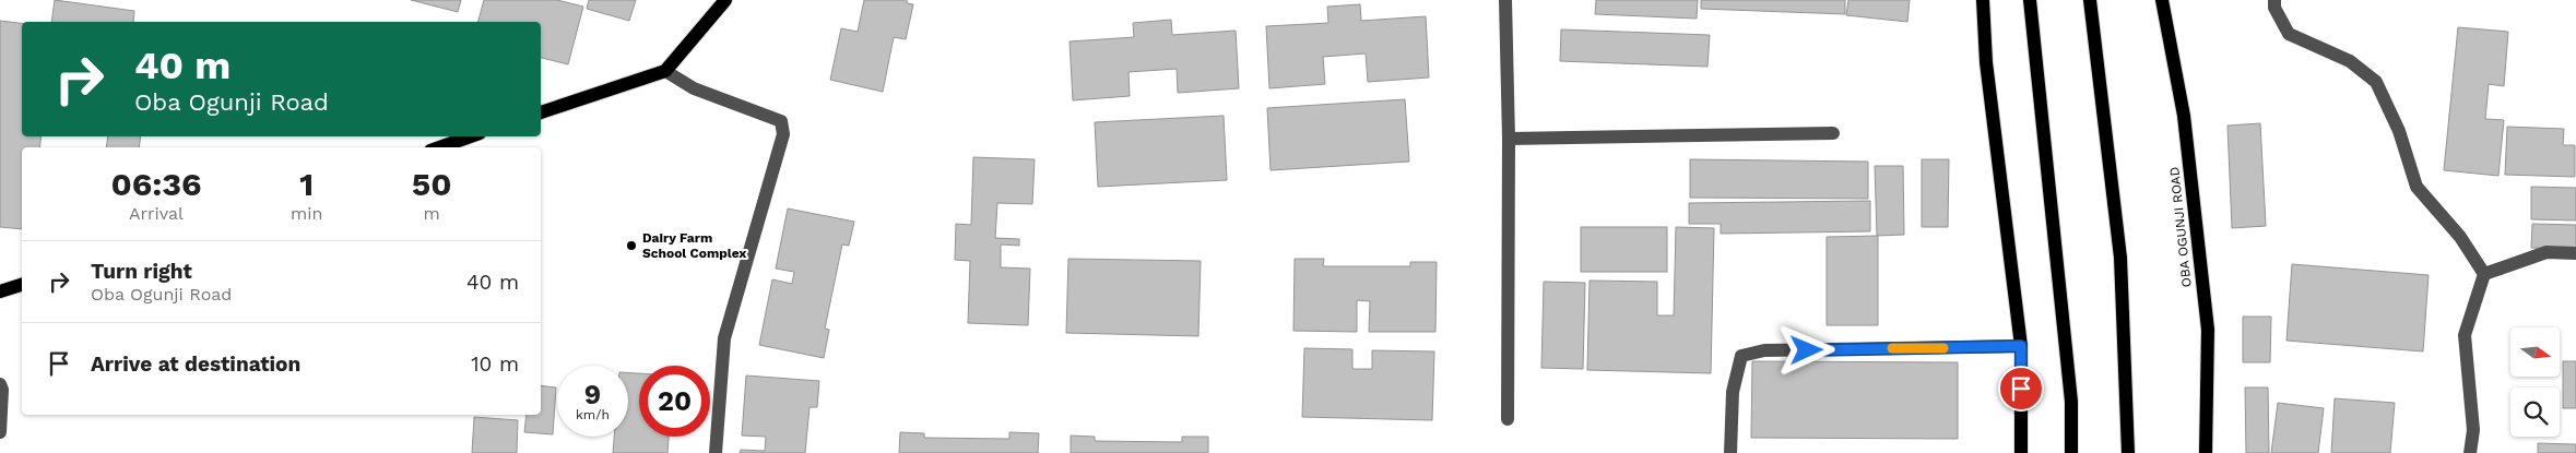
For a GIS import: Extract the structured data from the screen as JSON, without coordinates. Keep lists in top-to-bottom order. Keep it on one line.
{"streets":{"main road":["OBA OGUNJI ROAD"]},"places":["Dairy Farm School Complex"],"north":"right","page":{"turn":["40 m","Oba Ogunji Road"],"eta":["06:36","Arrival","1","min","50","m"],"list":[{"name":"Turn right","note":"Oba Ogunji Road","value":"40 m"},{"name":"Arrive at destination","value":"10 m"}],"speed":"9 km/h","limit":"20"}}
